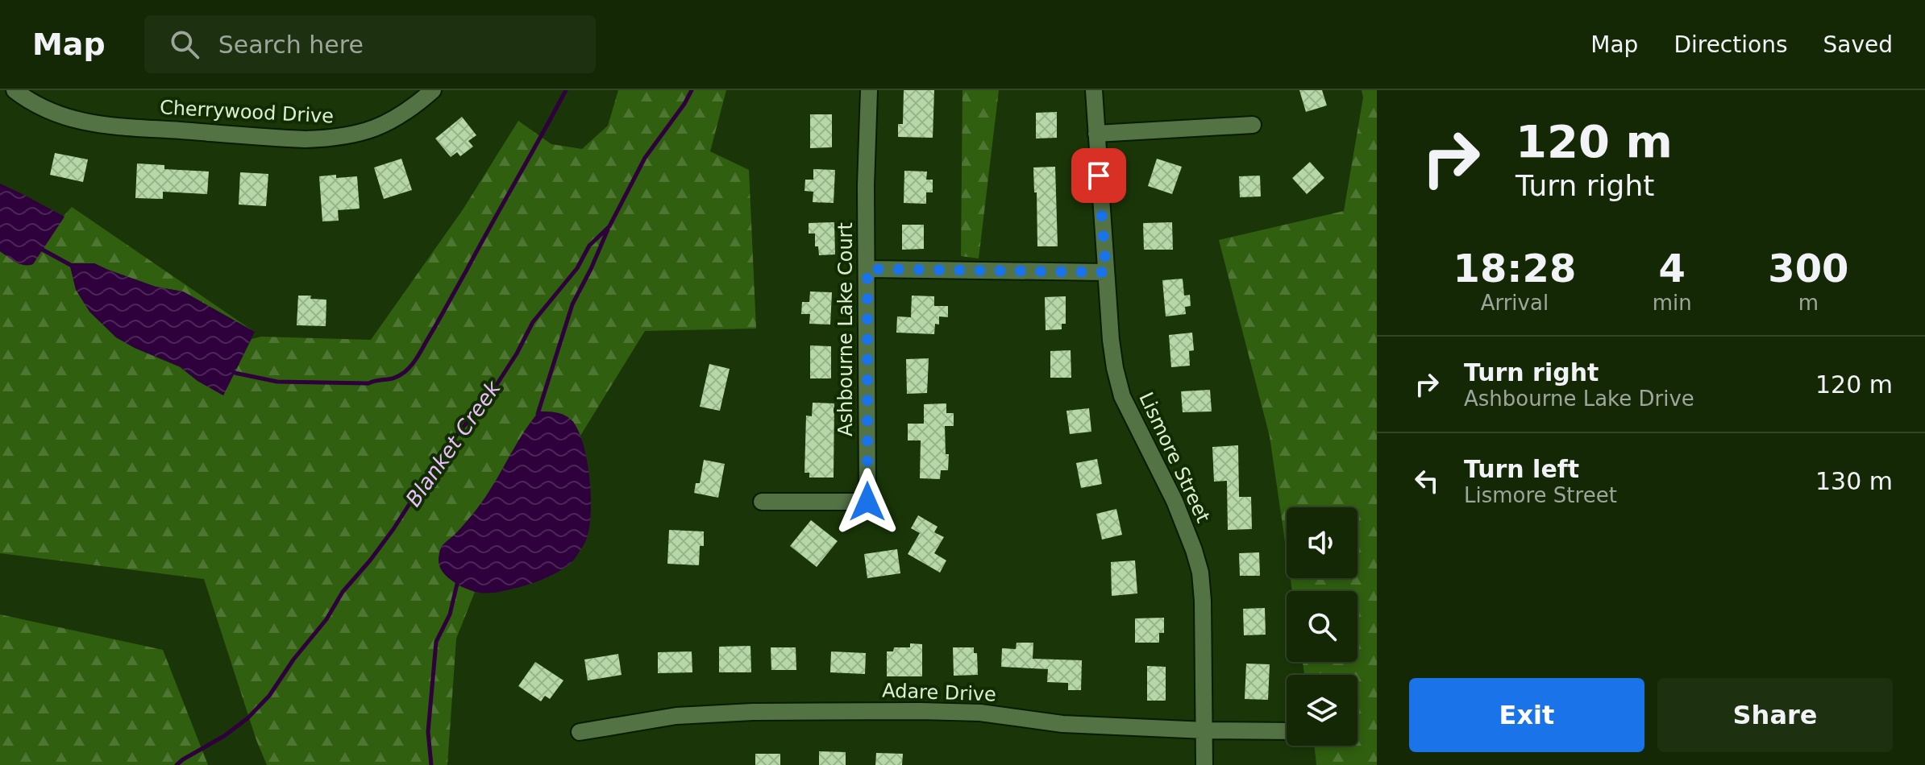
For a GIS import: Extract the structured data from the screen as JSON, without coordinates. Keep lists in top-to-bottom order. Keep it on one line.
{"streets":{"street":["Cherrywood Drive","Ashbourne Lake Court","Lismore Street","Adare Drive"]},"crossings":[["Lismore Street","Adare Drive"]],"water":["Blanket Creek"],"page":{"header":"Map","search":"Search here","nav":["Map","Directions","Saved"],"turn":["120 m","Turn right"],"eta":["18:28","Arrival","4","min","300","m"],"list":[{"name":"Turn right","note":"Ashbourne Lake Drive","value":"120 m"},{"name":"Turn left","note":"Lismore Street","value":"130 m"}],"buttons":["Exit","Share"]}}
